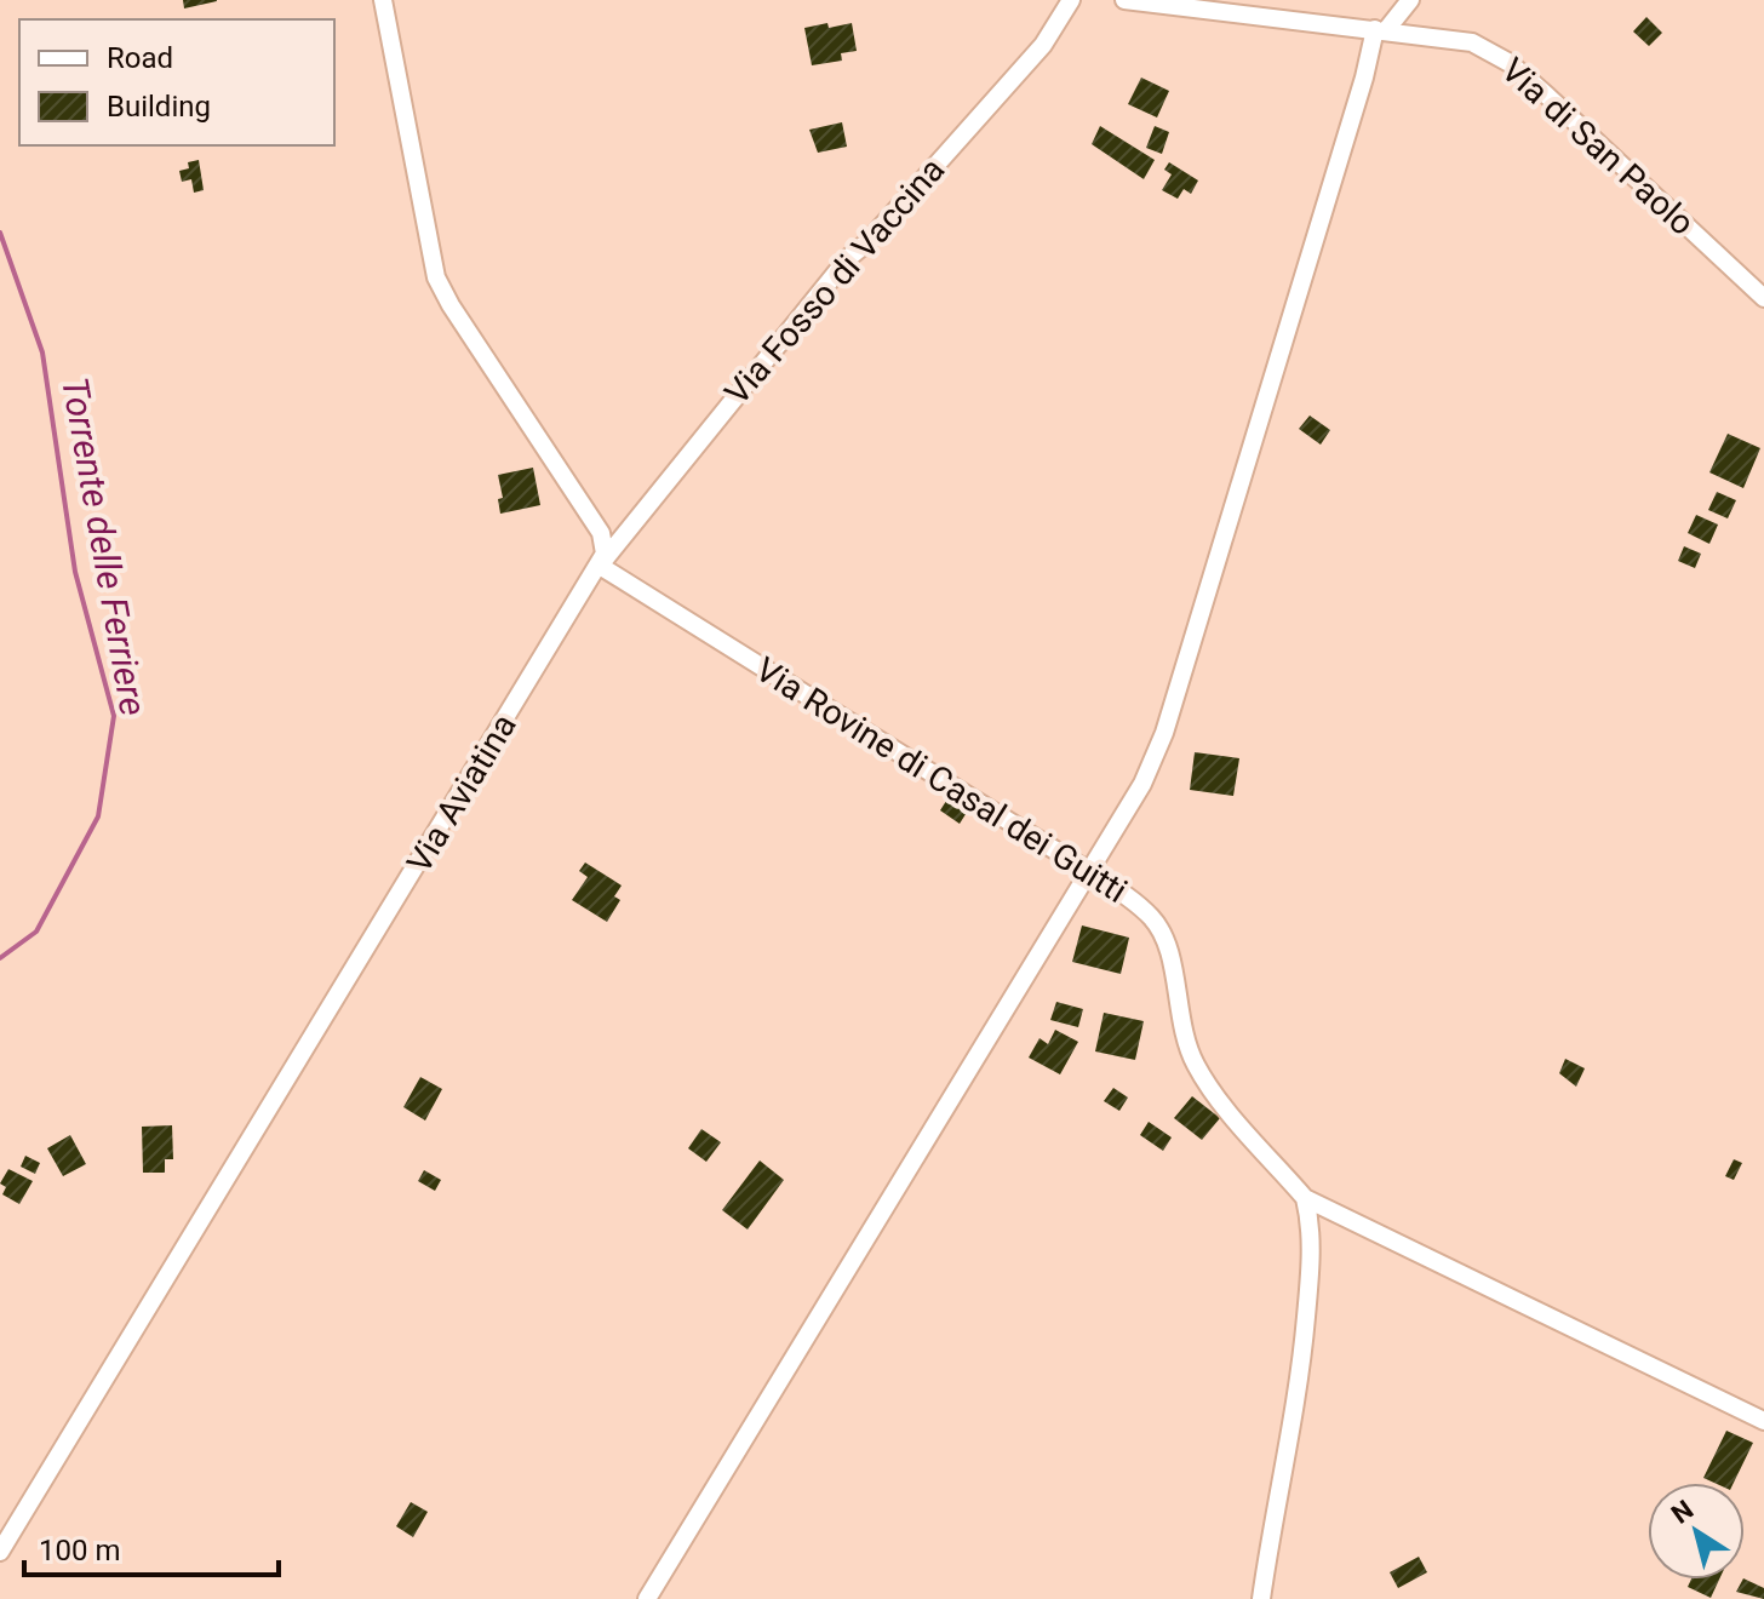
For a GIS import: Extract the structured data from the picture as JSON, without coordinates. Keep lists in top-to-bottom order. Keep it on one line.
{"streets":{"street":["Via di San Paolo","Via Fosso di Vaccina","Via Rovine di Casal dei Guitti","Via Aviatina"]},"crossings":[["Via Fosso di Vaccina","Via Rovine di Casal dei Guitti"],["Via Fosso di Vaccina","Via Aviatina"],["Via Rovine di Casal dei Guitti","Via Aviatina"]],"water":["Torrente delle Ferriere"],"legend":["Road","Building"],"scale_bar":"100 m","north":"top left"}
